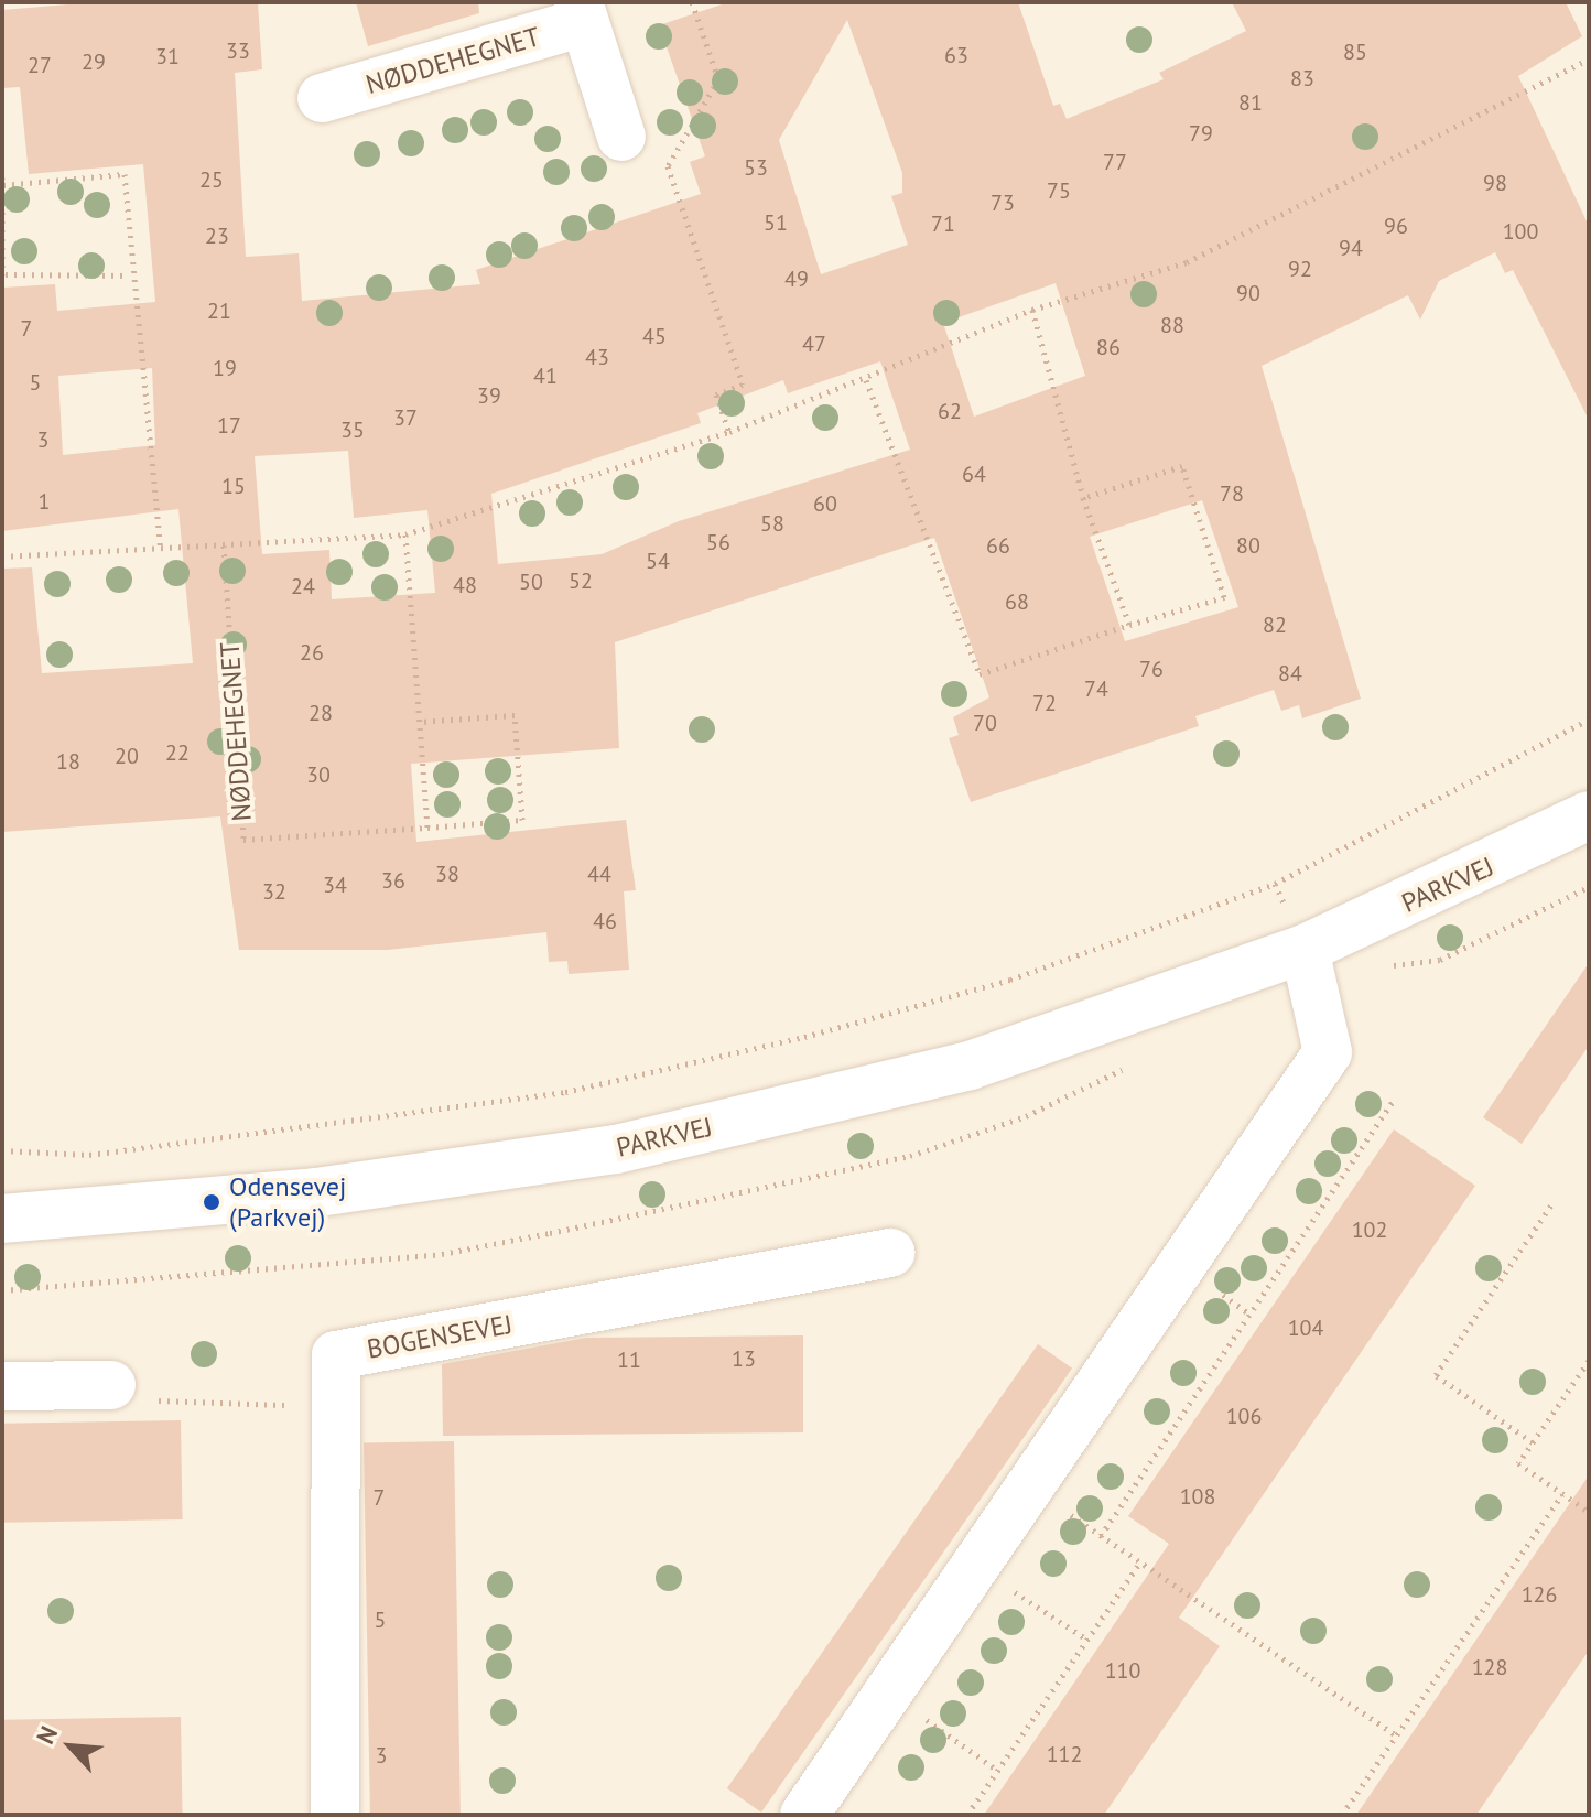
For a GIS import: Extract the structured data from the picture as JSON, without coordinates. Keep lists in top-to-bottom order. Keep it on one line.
{"streets":{"street":["NØDDEHEGNET","PARKVEJ","BOGENSEVEJ"]},"places":["Odensevej (Parkvej)"],"house_numbers":["33","85","63","31","29","27","83","81","79","77","53","25","98","75","73","51","71","96","100","23","94","92","49","90","21","88","7","45","47","86","43","19","41","5","39","62","37","17","35","3","64","15","78","1","60","58","56","66","80","54","52","50","48","24","68","82","26","76","84","74","72","28","70","22","20","18","30","38","44","36","34","32","46","102","104","13","11","106","108","7","126","5","128","110","112","3"],"north":"top left"}
